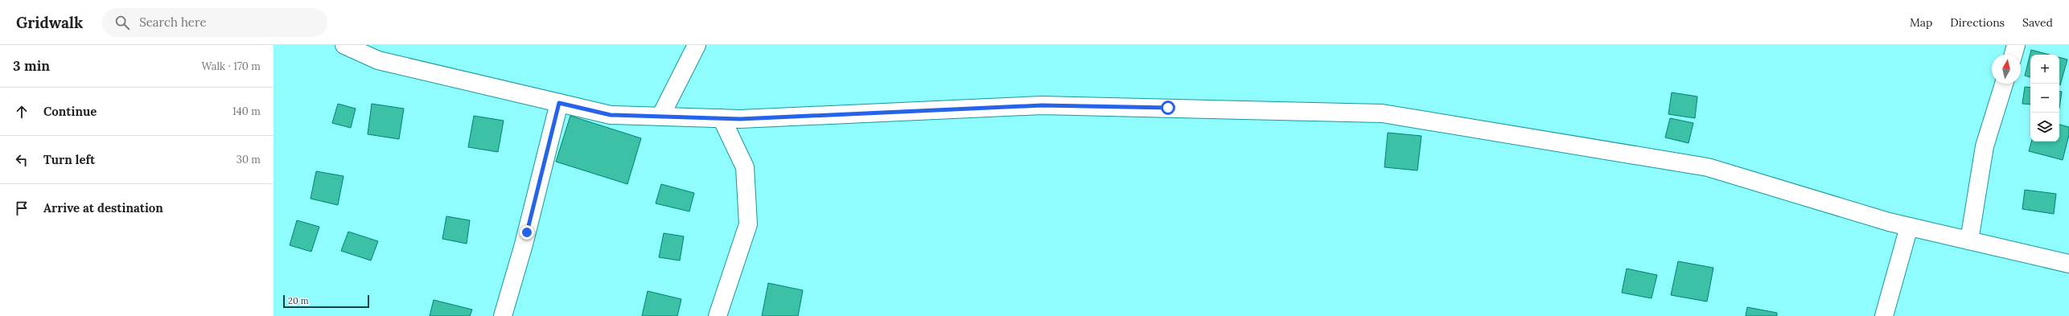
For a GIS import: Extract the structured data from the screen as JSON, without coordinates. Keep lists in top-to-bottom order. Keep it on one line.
{"scale_bar":"20 m","north":"top","page":{"header":"Gridwalk","search":"Search here","nav":["Map","Directions","Saved"],"heading":["3 min","Walk · 170 m"],"map_buttons":["+","−"],"list":[["Continue","140 m"],["Turn left","30 m"],"Arrive at destination"],"scale":"20 m"}}
